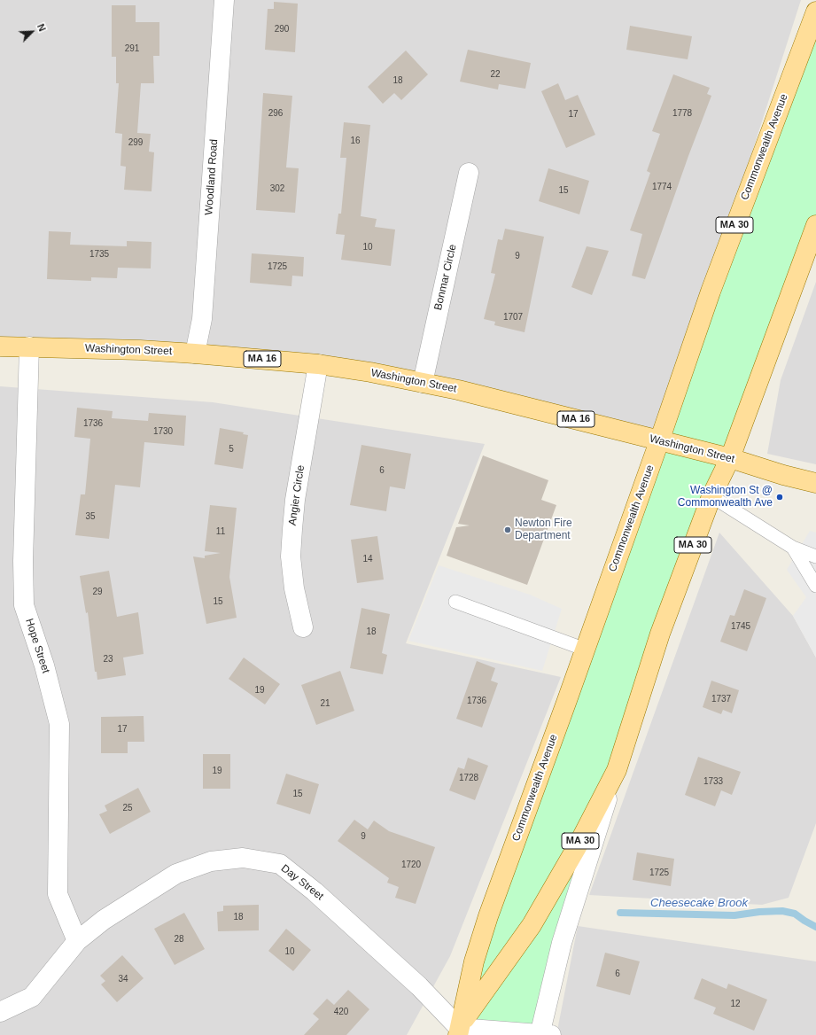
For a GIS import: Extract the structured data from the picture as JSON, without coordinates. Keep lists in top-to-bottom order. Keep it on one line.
{"streets":{"main road":["Commonwealth Avenue","MA 30","Washington Street","MA 16"],"street":["Woodland Road","Bonmar Circle","Angier Circle","Hope Street","Day Street"]},"crossings":[["Commonwealth Avenue","MA 30"],["Commonwealth Avenue","Washington Street"],["Commonwealth Avenue","Day Street"],["Woodland Road","Washington Street"],["MA 30","Washington Street"],["MA 30","Day Street"],["Bonmar Circle","Washington Street"],["Washington Street","Angier Circle"],["Washington Street","Hope Street"],["Hope Street","Day Street"]],"water":["Cheesecake Brook"],"places":["Washington St @ Commonwealth Ave","Newton Fire Department"],"house_numbers":["290","291","22","18","296","1778","17","16","299","1774","302","15","10","1735","9","1725","1707","1736","1730","5","6","35","11","14","29","15","1745","18","23","19","1737","1736","21","17","19","1728","1733","15","25","9","1720","1725","18","28","10","6","34","12","420"],"north":"top right"}
